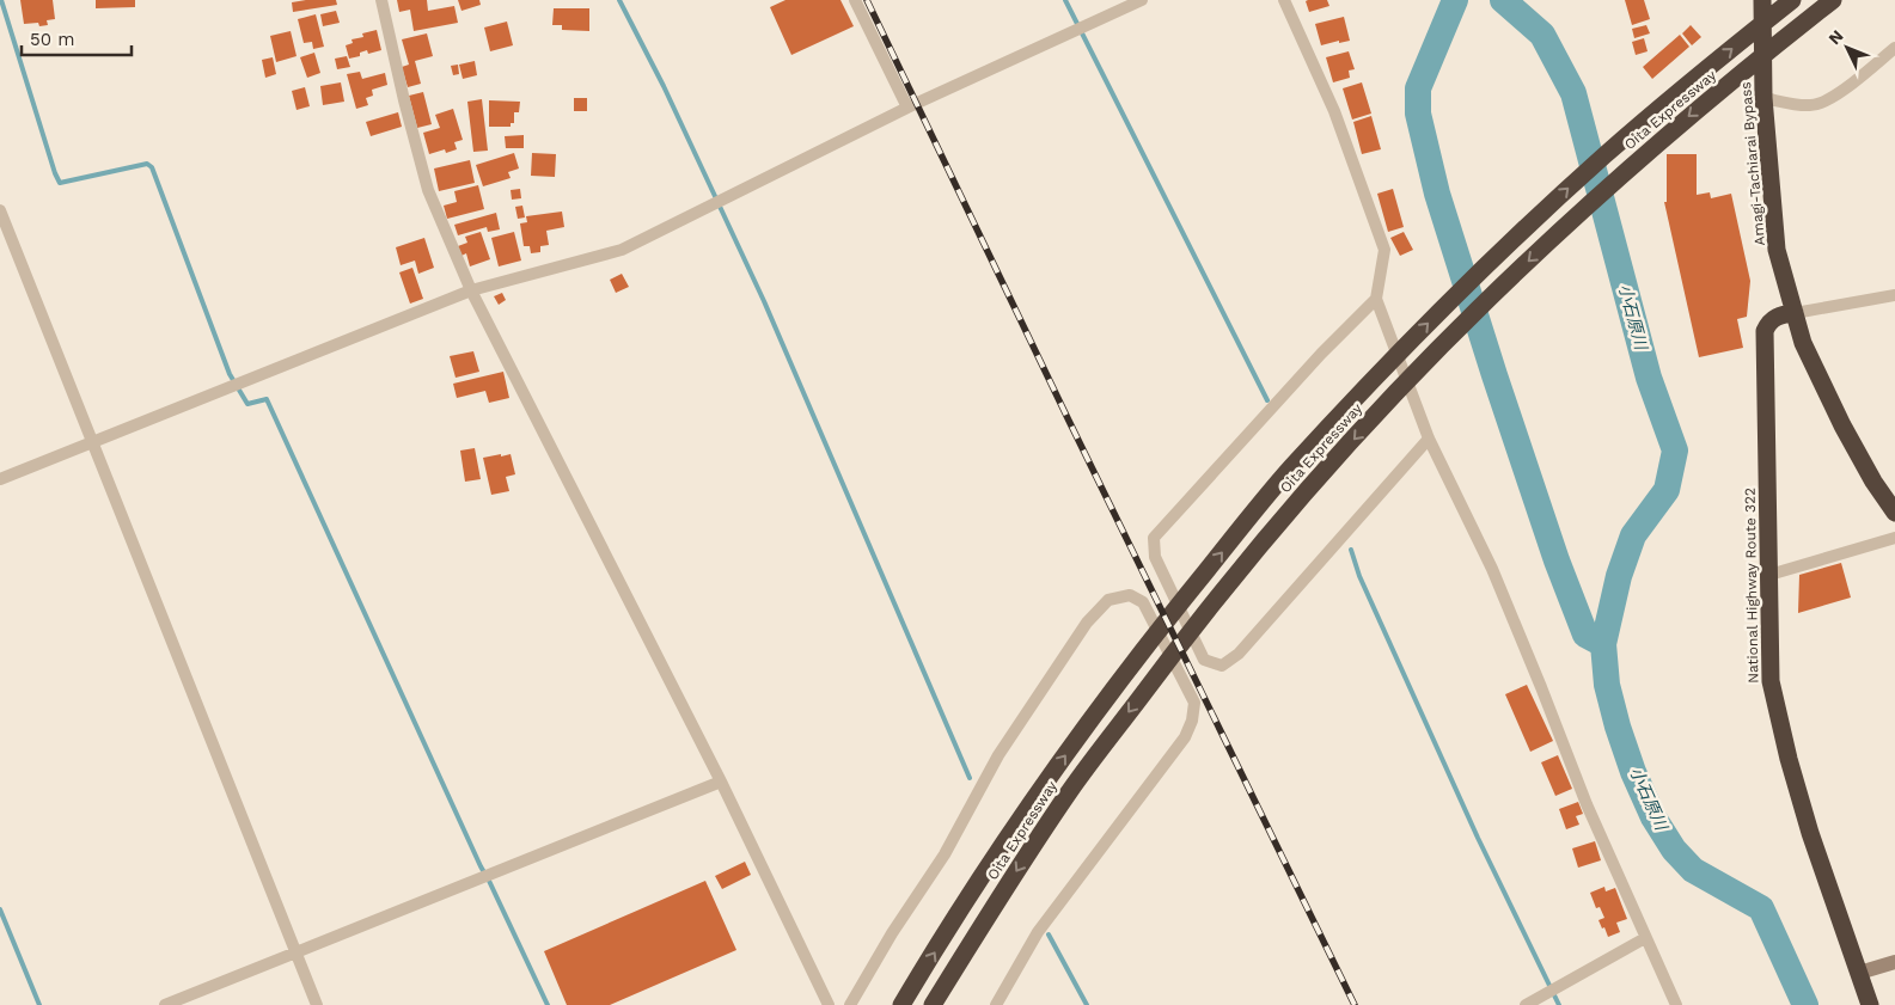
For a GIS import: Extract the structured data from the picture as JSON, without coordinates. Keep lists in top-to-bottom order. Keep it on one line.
{"streets":{"highway":["Oita Expressway","Amagi-Tachiarai Bypass","National Highway Route 322"]},"crossings":[["Amagi-Tachiarai Bypass","National Highway Route 322"]],"water":["小石原川"],"scale_bar":"50 m","north":"top left"}
